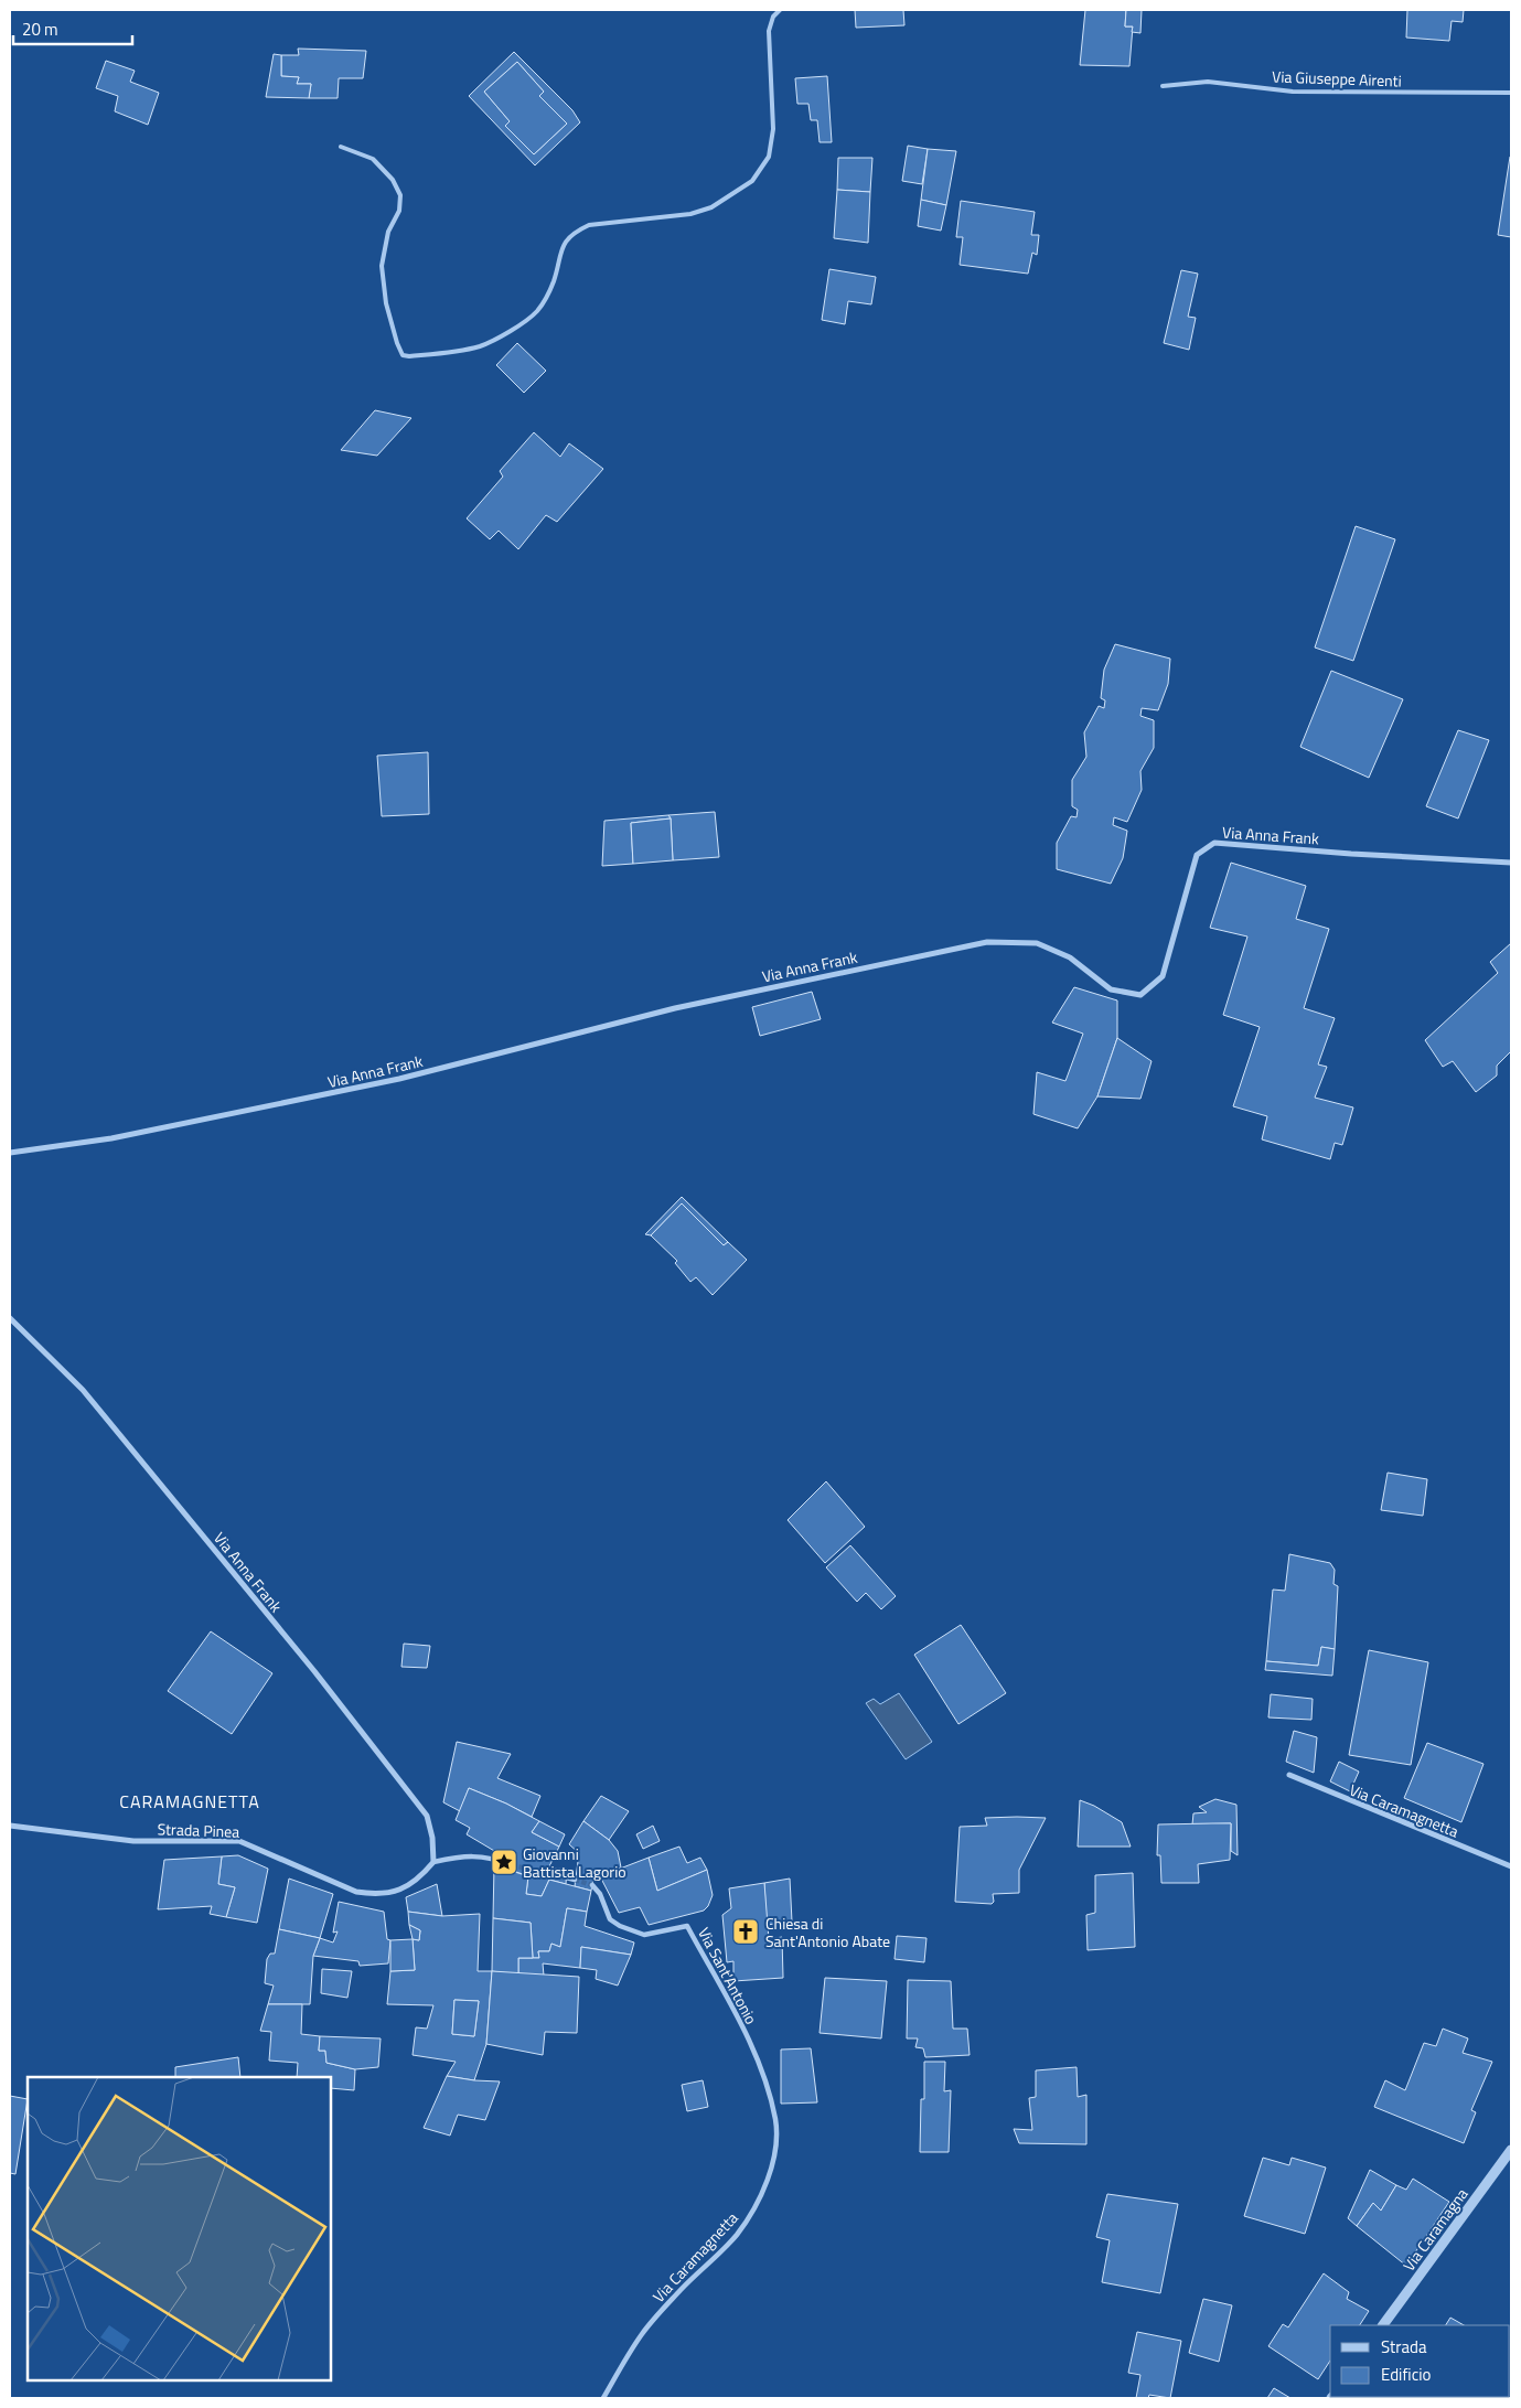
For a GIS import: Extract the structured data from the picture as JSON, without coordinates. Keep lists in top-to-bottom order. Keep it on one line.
{"streets":{"street":["Via Anna Frank","Via Caramagnetta","Strada Pinea","Via Sant'Antonio","Via Caramagna"],"lane":["Via Giuseppe Airenti"]},"crossings":[["Via Anna Frank","Strada Pinea"],["Via Caramagnetta","Via Sant'Antonio"]],"districts":["CARAMAGNETTA"],"places":{"place":["Giovanni Battista Lagorio"],"church":["Chiesa di Sant'Antonio Abate"]},"legend":["Strada","Edificio"],"scale_bar":"20 m"}
